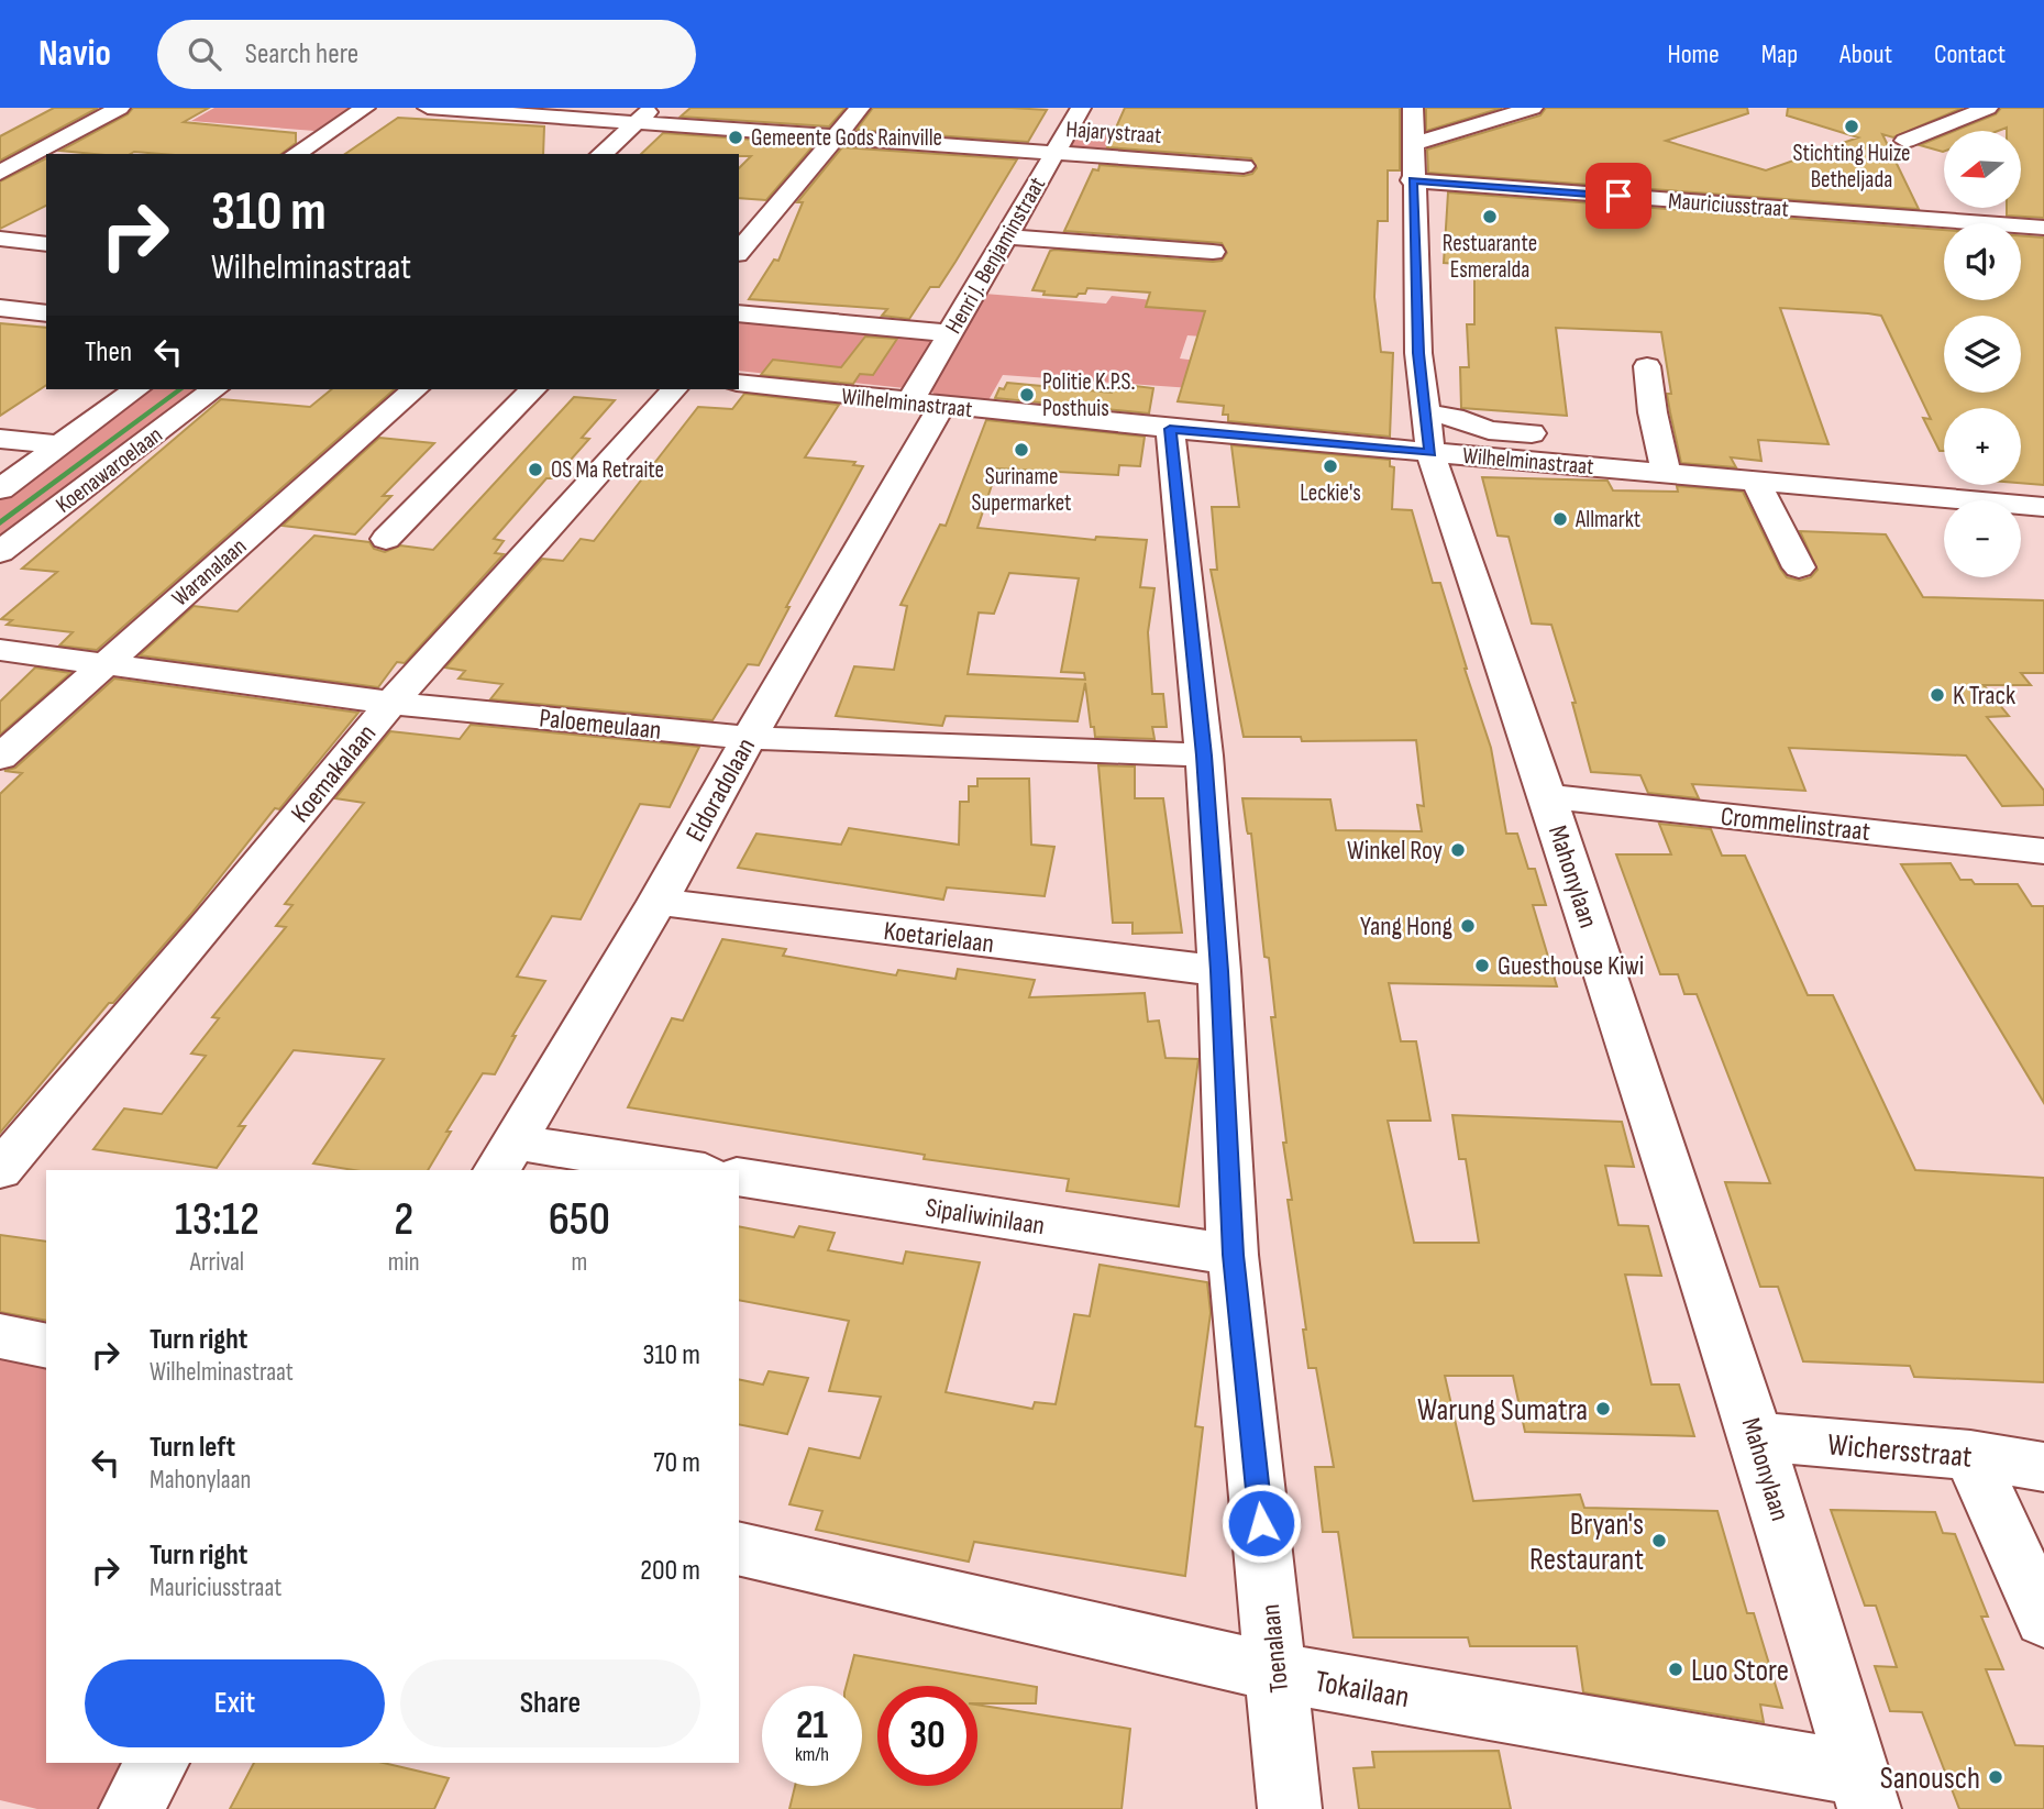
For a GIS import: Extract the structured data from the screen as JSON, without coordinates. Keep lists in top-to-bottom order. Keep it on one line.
{"streets":{"street":["Hajarystraat","Mauriciusstraat","Henri J. Benjaminstraat","Wilhelminastraat","Koenawaroelaan","Waranalaan","Paloemeulaan","Koemakalaan","Eldoradolaan","Crommelinstraat","Mahonylaan","Koetarielaan","Sipaliwinilaan","Wichersstraat","Toenalaan","Tokailaan"]},"crossings":[["Hajarystraat","Henri J. Benjaminstraat"],["Mauriciusstraat","Mahonylaan"],["Henri J. Benjaminstraat","Wilhelminastraat"],["Henri J. Benjaminstraat","Eldoradolaan"],["Wilhelminastraat","Eldoradolaan"],["Wilhelminastraat","Mahonylaan"],["Wilhelminastraat","Toenalaan"],["Waranalaan","Paloemeulaan"],["Paloemeulaan","Koemakalaan"],["Paloemeulaan","Eldoradolaan"],["Paloemeulaan","Toenalaan"],["Eldoradolaan","Koetarielaan"],["Crommelinstraat","Mahonylaan"],["Mahonylaan","Wichersstraat"],["Mahonylaan","Tokailaan"],["Koetarielaan","Toenalaan"],["Sipaliwinilaan","Toenalaan"],["Toenalaan","Tokailaan"]],"places":["Stichting Huize Betheljada","Gemeente Gods Rainville","Restuarante Esmeralda","Politie K.P.S. Posthuis","Suriname Supermarket","Leckie's","OS Ma Retraite","Allmarkt","K Track","Winkel Roy","Yang Hong","Guesthouse Kiwi","Warung Sumatra","Bryan's Restaurant","Luo Store","Sanousch"],"north":"left","page":{"header":"Navio","search":"Search here","nav":["Home","Map","About","Contact"],"map_buttons":["+","−"],"turn":["310 m","Wilhelminastraat"],"then":"Then","eta":["13:12","Arrival","2","min","650","m"],"list":[{"name":"Turn right","note":"Wilhelminastraat","value":"310 m"},{"name":"Turn left","note":"Mahonylaan","value":"70 m"},{"name":"Turn right","note":"Mauriciusstraat","value":"200 m"}],"buttons":["Exit","Share"],"speed":"21 km/h","limit":"30"}}
